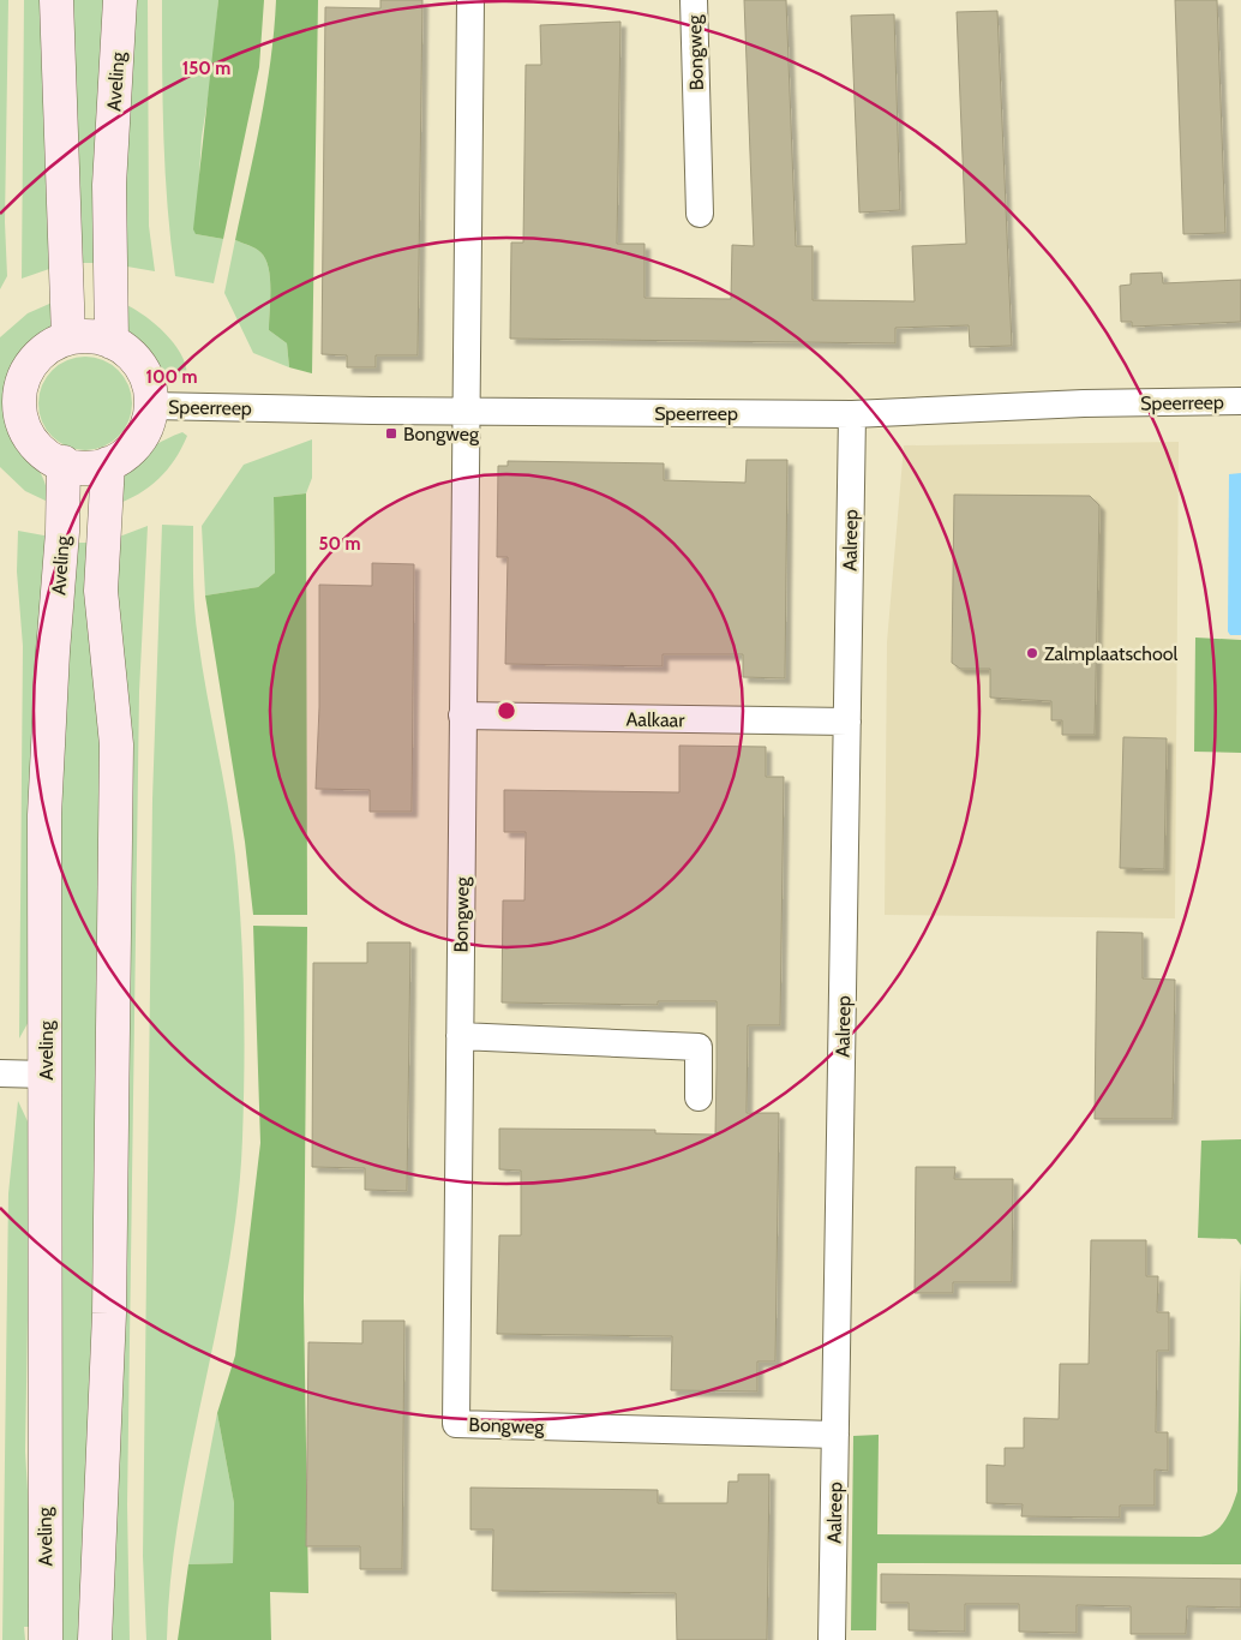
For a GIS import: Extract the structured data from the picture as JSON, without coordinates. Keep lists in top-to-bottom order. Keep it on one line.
{"streets":{"main road":["Aveling"],"street":["Bongweg","Speerreep","Aalreep","Aalkaar"]},"crossings":[["Bongweg","Speerreep"],["Bongweg","Aalreep"],["Bongweg","Aalkaar"],["Aveling","Speerreep"],["Speerreep","Aalreep"],["Aalreep","Aalkaar"]],"places":{"transit":["Bongweg"],"other":["Zalmplaatschool"]},"rings":["150 m","100 m","50 m"]}
